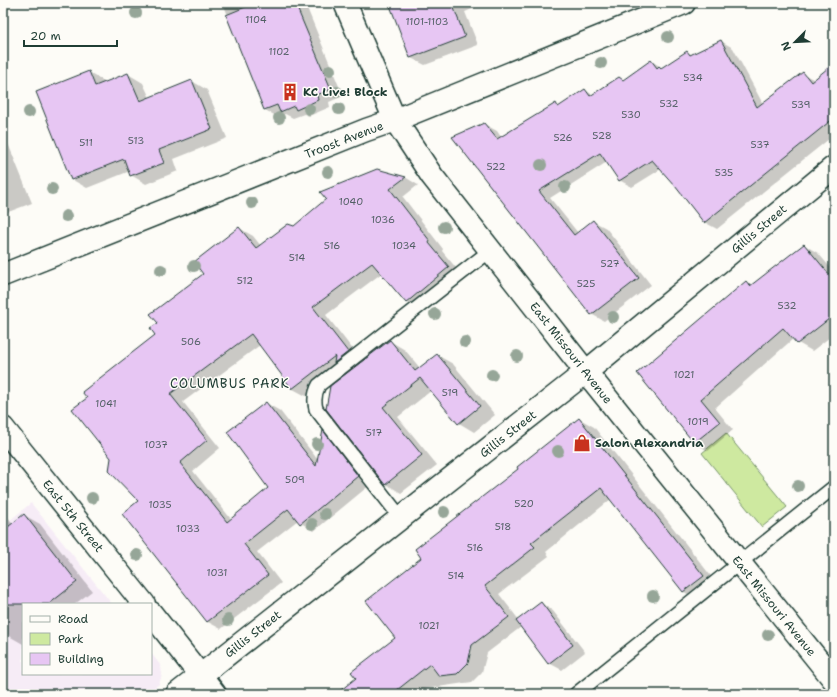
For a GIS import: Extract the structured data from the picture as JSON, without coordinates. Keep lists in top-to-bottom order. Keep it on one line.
{"streets":{"street":["Troost Avenue","Gillis Street","East Missouri Avenue","East 5th Street"]},"crossings":[["Troost Avenue","East Missouri Avenue"],["Gillis Street","East Missouri Avenue"]],"districts":["COLUMBUS PARK"],"places":{"building":["KC Live! Block"],"shop":["Salon Alexandria"]},"house_numbers":["1104","1101-1103","1102","534","532","539","530","528","526","513","511","537","522","535","1040","1036","516","1034","514","527","512","525","532","506","1021","519","1041","1019","517","1037","509","520","1035","518","1033","516","1031","514","1021"],"legend":["Road","Park","Building"],"scale_bar":"20 m","north":"bottom left"}
